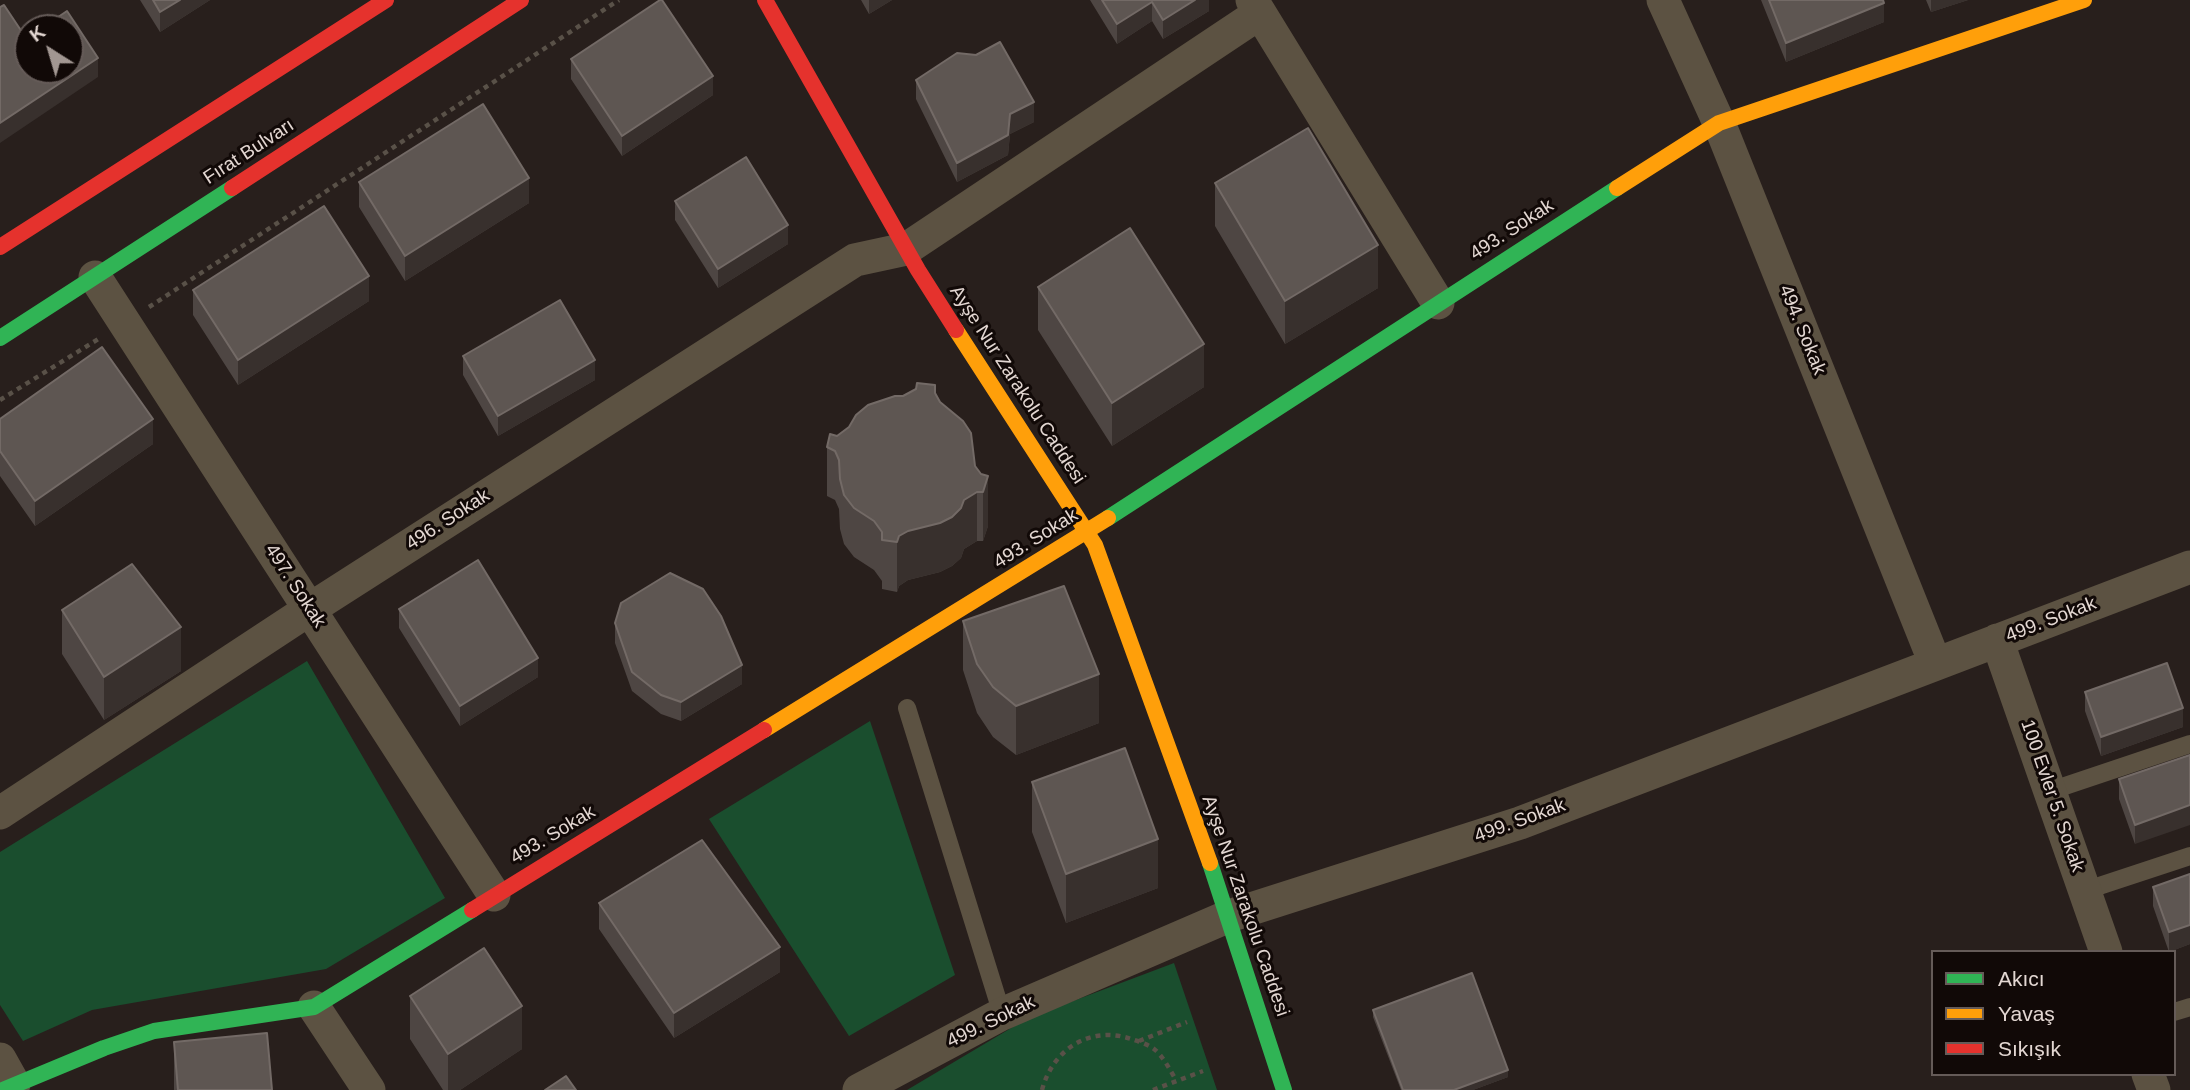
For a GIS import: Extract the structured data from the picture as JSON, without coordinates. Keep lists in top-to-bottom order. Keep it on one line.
{"streets":{"street":["Fırat Bulvarı","493. Sokak","494. Sokak","Ayşe Nur Zarakolu Caddesi","496. Sokak","497. Sokak","499. Sokak","100 Evler 5. Sokak"]},"crossings":[["Fırat Bulvarı","497. Sokak"],["493. Sokak","494. Sokak"],["493. Sokak","Ayşe Nur Zarakolu Caddesi"],["493. Sokak","497. Sokak"],["494. Sokak","499. Sokak"],["Ayşe Nur Zarakolu Caddesi","496. Sokak"],["Ayşe Nur Zarakolu Caddesi","499. Sokak"],["496. Sokak","497. Sokak"],["499. Sokak","100 Evler 5. Sokak"]],"legend":["Akıcı","Yavaş","Sıkışık"],"north":"top left"}
